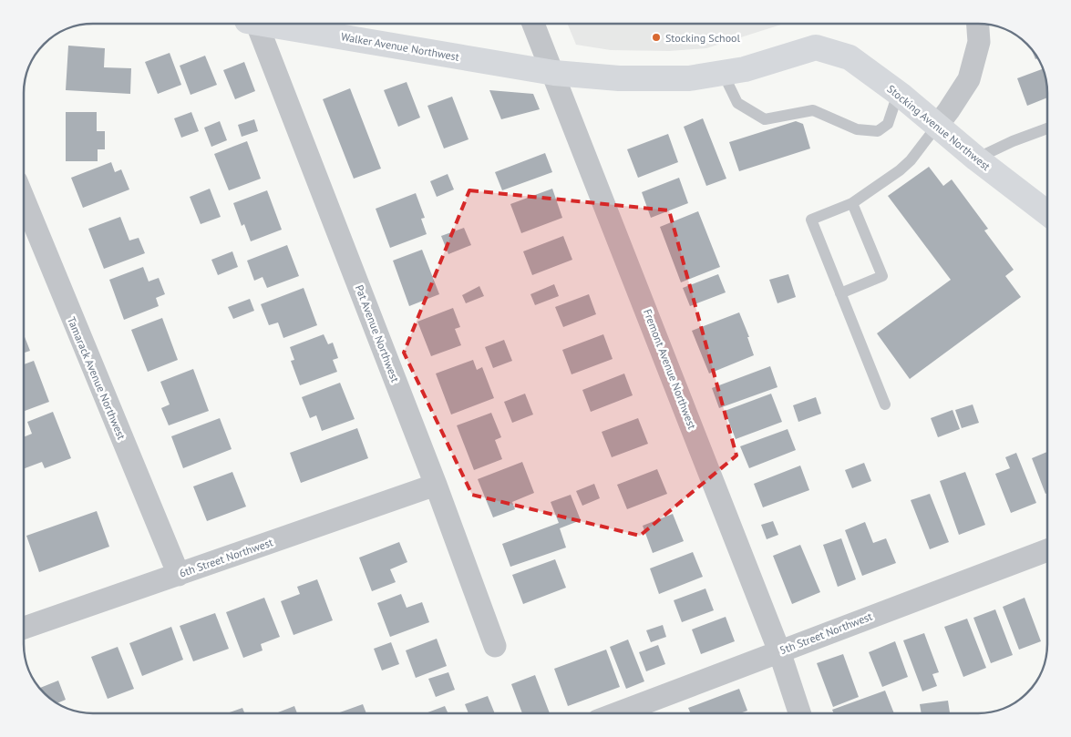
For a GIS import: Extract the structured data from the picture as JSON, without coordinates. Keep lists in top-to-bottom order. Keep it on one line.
{"streets":{"main road":["Walker Avenue Northwest","Stocking Avenue Northwest"],"street":["Pat Avenue Northwest","Fremont Avenue Northwest","Tamarack Avenue Northwest","6th Street Northwest","5th Street Northwest"]},"crossings":[["Walker Avenue Northwest","Stocking Avenue Northwest"],["Walker Avenue Northwest","Fremont Avenue Northwest"],["Pat Avenue Northwest","6th Street Northwest"],["Fremont Avenue Northwest","5th Street Northwest"],["Tamarack Avenue Northwest","6th Street Northwest"]],"places":["Stocking School"]}
